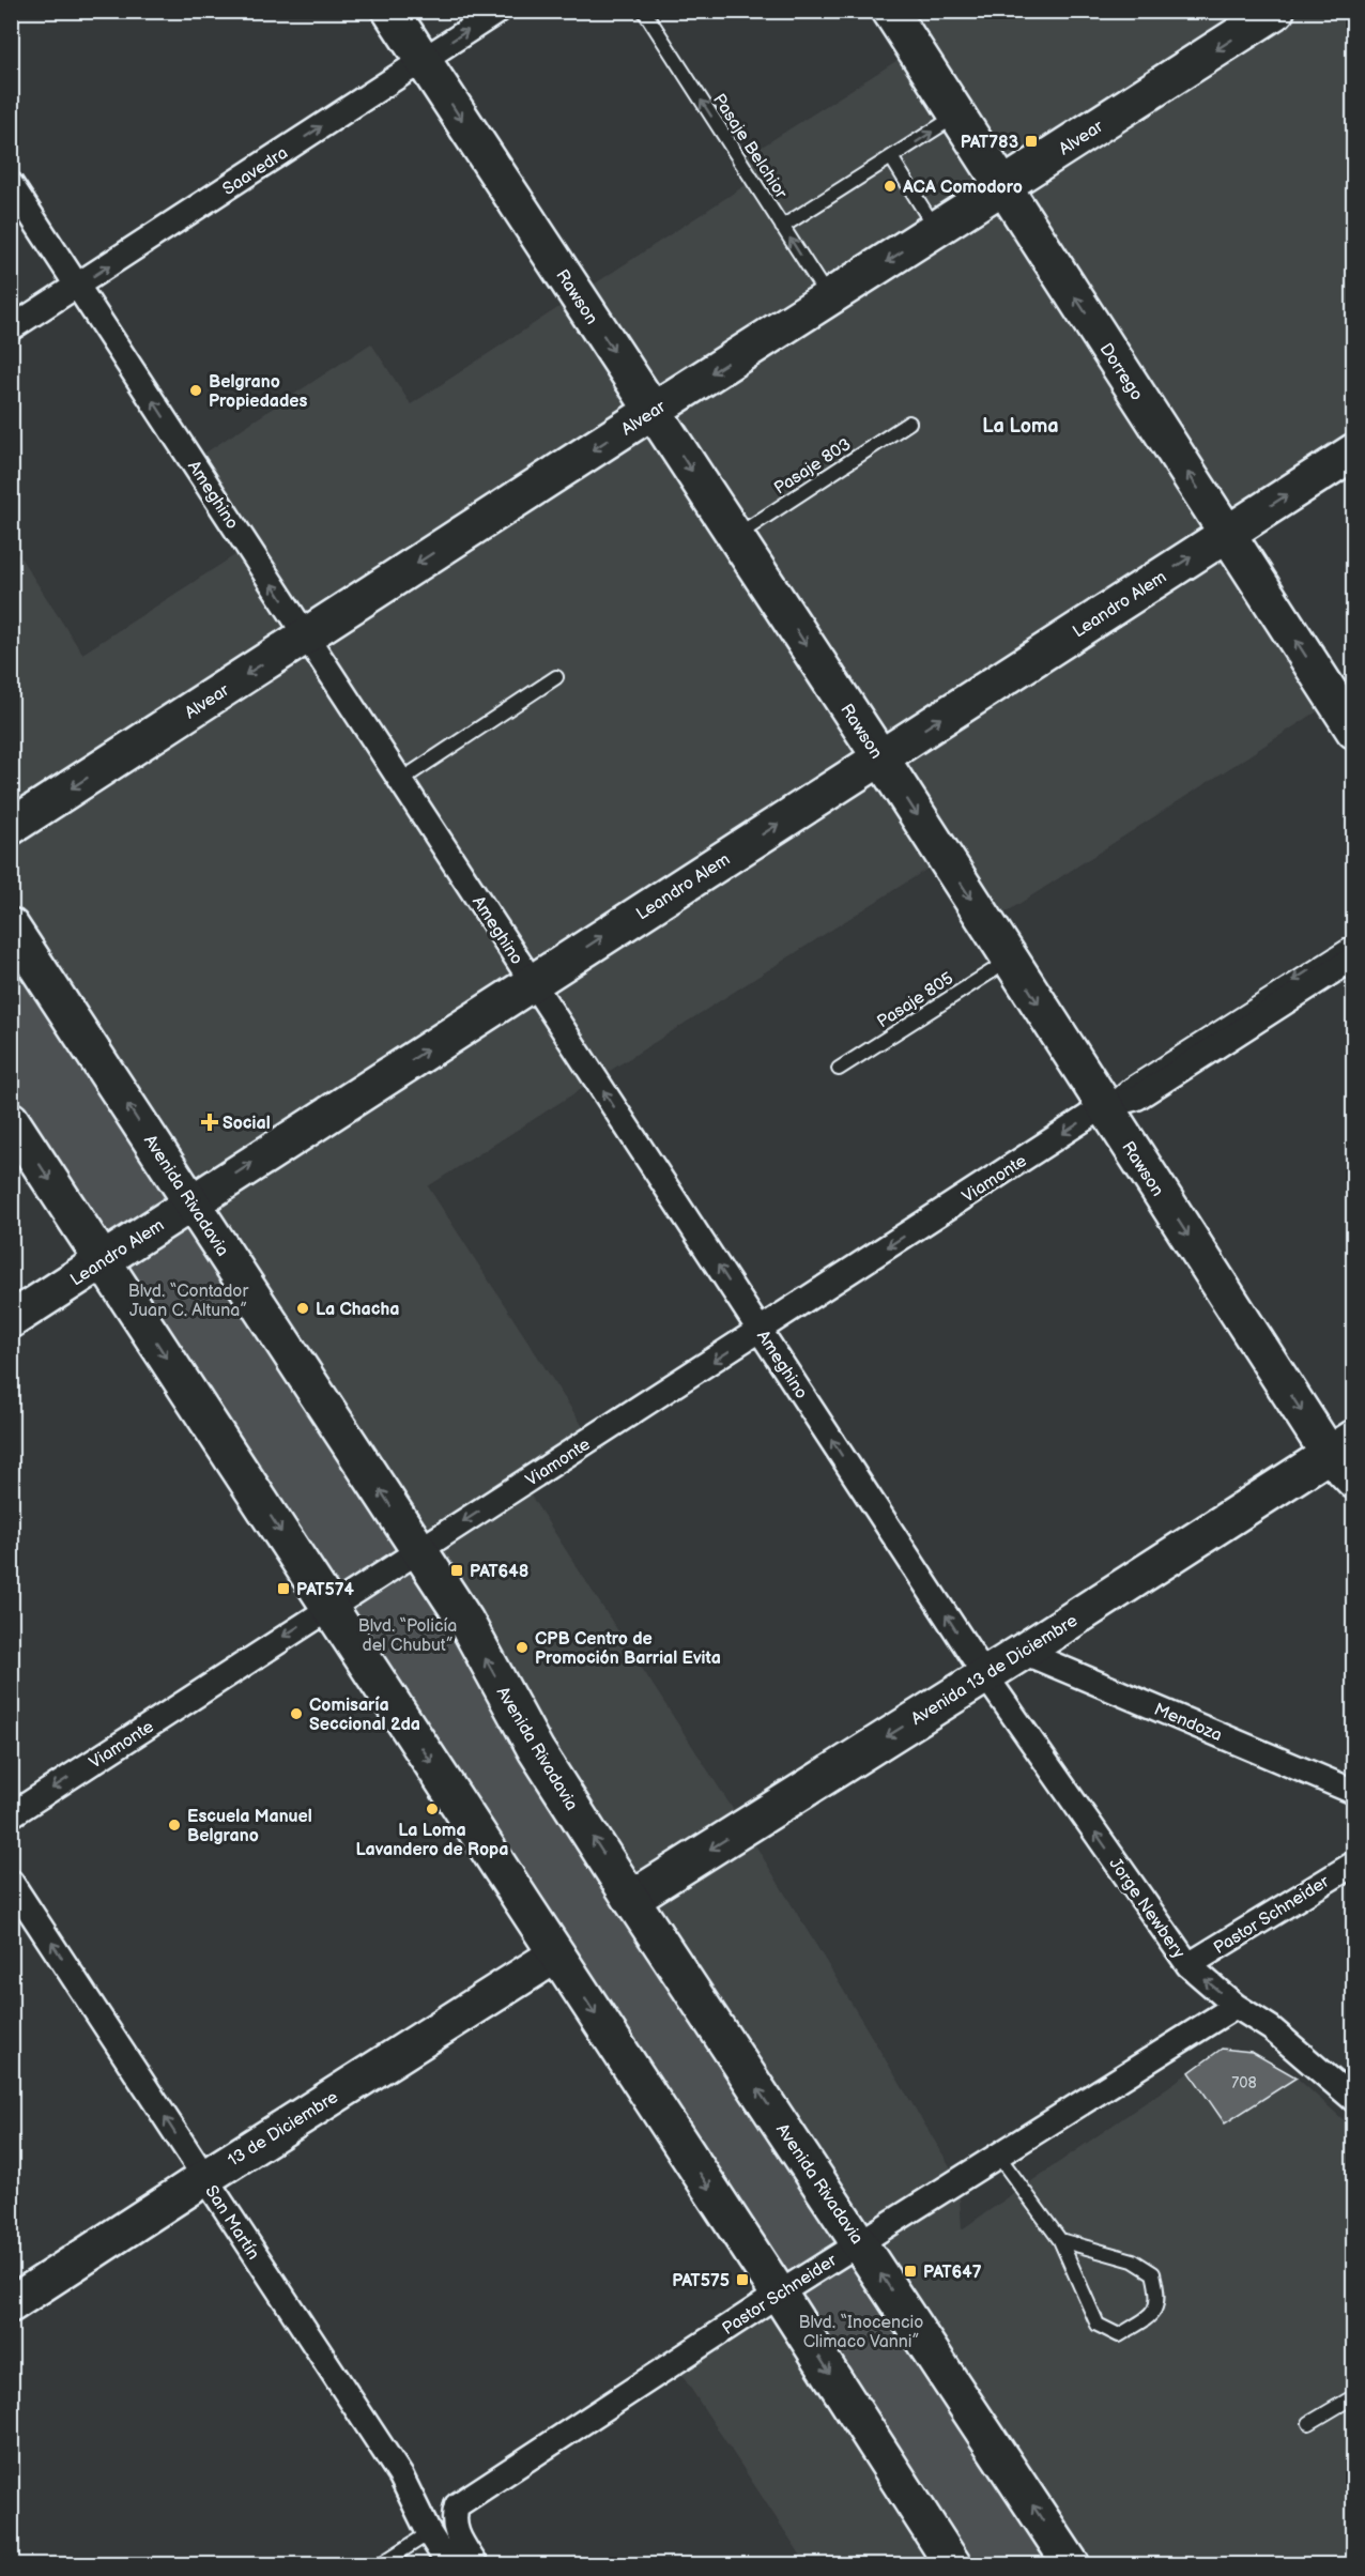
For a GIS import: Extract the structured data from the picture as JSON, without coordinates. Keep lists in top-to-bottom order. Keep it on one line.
{"streets":{"main road":["Alvear","Rawson","Dorrego","Leandro Alem","Avenida Rivadavia","Avenida 13 de Diciembre","13 de Diciembre"],"street":["Saavedra","Ameghino","Viamonte","Mendoza","Jorge Newbery","Pastor Schneider","San Martín"],"lane":["Pasaje Belchior","Pasaje 803","Pasaje 805"]},"crossings":[["Alvear","Pasaje Belchior"],["Alvear","Rawson"],["Alvear","Dorrego"],["Alvear","Ameghino"],["Saavedra","Rawson"],["Saavedra","Ameghino"],["Rawson","Pasaje 803"],["Rawson","Leandro Alem"],["Rawson","Pasaje 805"],["Rawson","Viamonte"],["Rawson","Avenida 13 de Diciembre"],["Dorrego","Leandro Alem"],["Ameghino","Leandro Alem"],["Ameghino","Viamonte"],["Ameghino","Avenida 13 de Diciembre"],["Ameghino","Jorge Newbery"],["Leandro Alem","Avenida Rivadavia"],["Viamonte","Avenida Rivadavia"],["Avenida Rivadavia","Avenida 13 de Diciembre"],["Avenida Rivadavia","Pastor Schneider"],["Avenida 13 de Diciembre","Mendoza"],["Avenida 13 de Diciembre","Jorge Newbery"],["Jorge Newbery","Pastor Schneider"],["13 de Diciembre","San Martín"]],"one_way":["Alvear","Pasaje Belchior","Saavedra","Rawson","Dorrego","Ameghino","Leandro Alem","Viamonte","Avenida 13 de Diciembre","Jorge Newbery","San Martín"],"districts":["La Loma"],"parks":["Blvd. “Contador Juan C. Altuna”","Blvd. “Policía del Chubut”","Blvd. “Inocencio Climaco Vanni”"],"places":{"transit":["PAT783","PAT648","PAT574","PAT647","PAT575"],"other":["ACA Comodoro","Belgrano Propiedades","La Chacha","CPB Centro de Promoción Barrial Evita","Comisaría Seccional 2da","La Loma Lavandero de Ropa","Escuela Manuel Belgrano"],"health":["Social"]},"house_numbers":["708"]}
